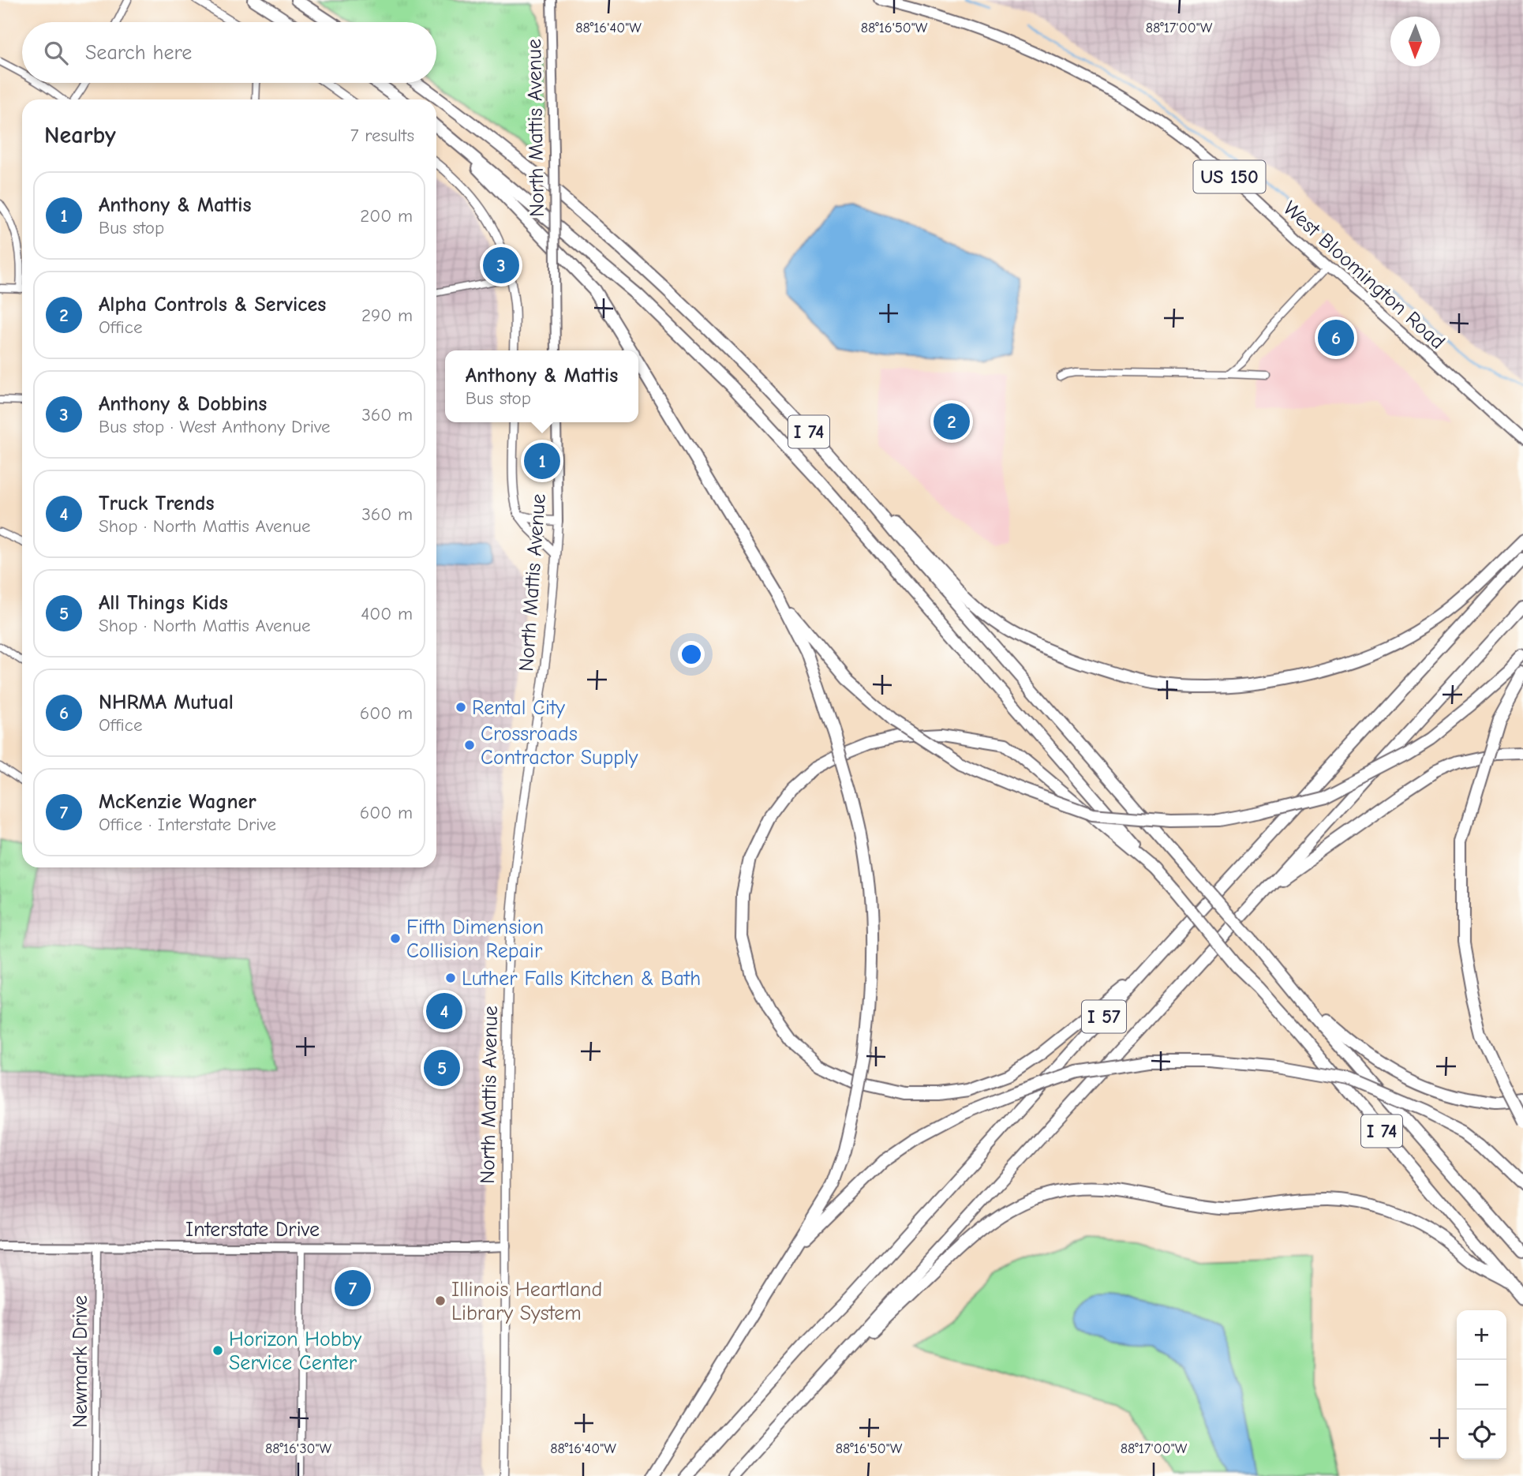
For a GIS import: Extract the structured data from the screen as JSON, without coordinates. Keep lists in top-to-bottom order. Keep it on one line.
{"streets":{"highway":["I 74","I 57"],"main road":["North Mattis Avenue","US 150","West Bloomington Road","Interstate Drive"],"street":["Newmark Drive"]},"crossings":[["North Mattis Avenue","Interstate Drive"],["Interstate Drive","Newmark Drive"]],"places":["Rental City","Crossroads Contractor Supply","Fifth Dimension Collision Repair","Luther Falls Kitchen & Bath","Illinois Heartland Library System","Horizon Hobby Service Center"],"north":"bottom","page":{"search":"Search here","heading":["Nearby","7 results"],"list":[{"mark":"1","name":"Anthony & Mattis","note":"Bus stop","value":"200 m"},{"mark":"2","name":"Alpha Controls & Services","note":"Office","value":"290 m"},{"mark":"3","name":"Anthony & Dobbins","note":"Bus stop · West Anthony Drive","value":"360 m"},{"mark":"4","name":"Truck Trends","note":"Shop · North Mattis Avenue","value":"360 m"},{"mark":"5","name":"All Things Kids","note":"Shop · North Mattis Avenue","value":"400 m"},{"mark":"6","name":"NHRMA Mutual","note":"Office","value":"600 m"},{"mark":"7","name":"McKenzie Wagner","note":"Office · Interstate Drive","value":"600 m"}],"pins":["3","6","2","1","4","5","7"],"popup":["Anthony & Mattis","Bus stop"],"map_buttons":["+","−"]},"coordinates":["88°16'40\"W","88°16'50\"W","88°17'00\"W","88°16'30\"W"]}
